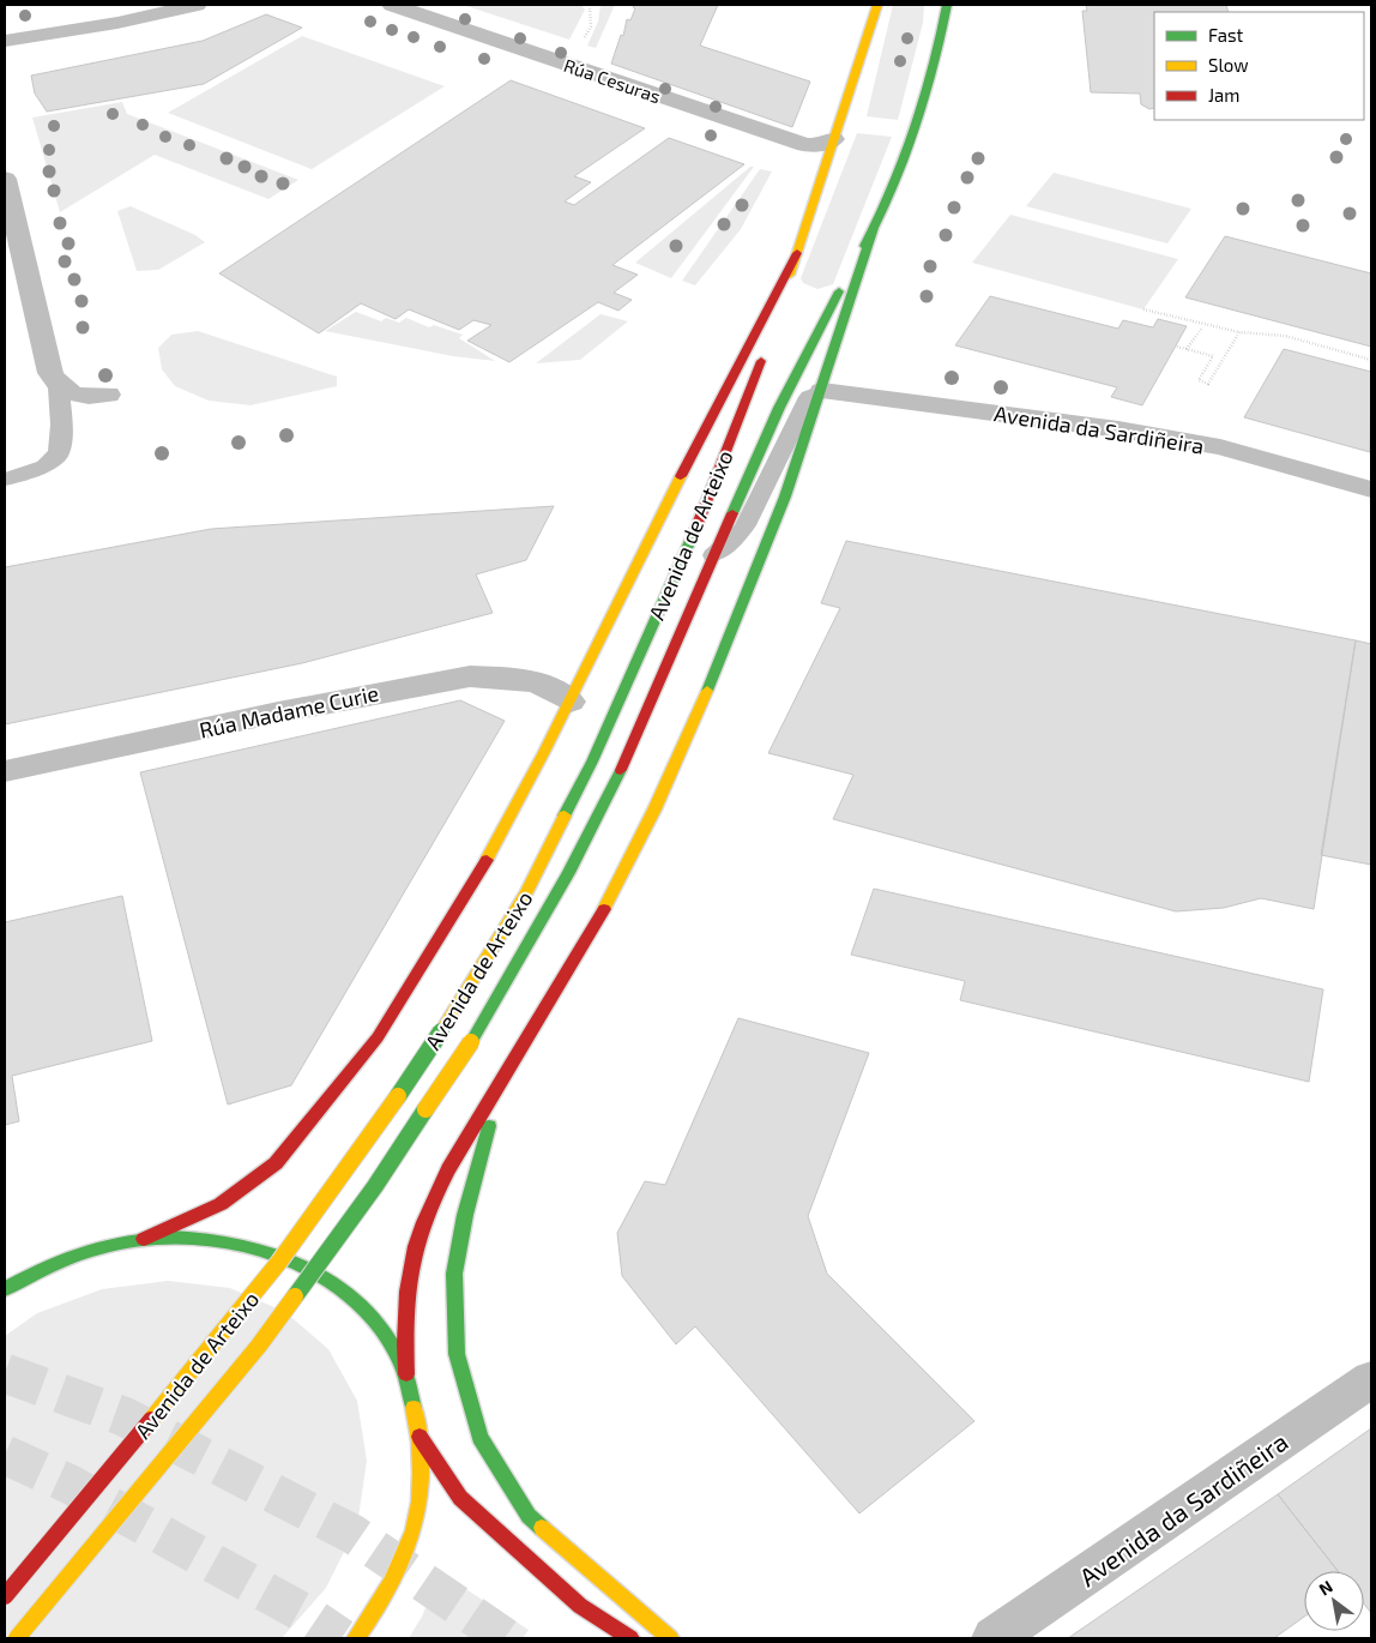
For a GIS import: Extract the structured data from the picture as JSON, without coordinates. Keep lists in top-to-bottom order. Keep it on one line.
{"streets":{"main road":["Avenida de Arteixo"],"street":["Rúa Cesuras","Avenida da Sardiñeira","Rúa Madame Curie"]},"crossings":[["Rúa Cesuras","Avenida de Arteixo"],["Avenida da Sardiñeira","Avenida de Arteixo"],["Avenida de Arteixo","Rúa Madame Curie"]],"legend":["Fast","Slow","Jam"],"north":"top left"}
